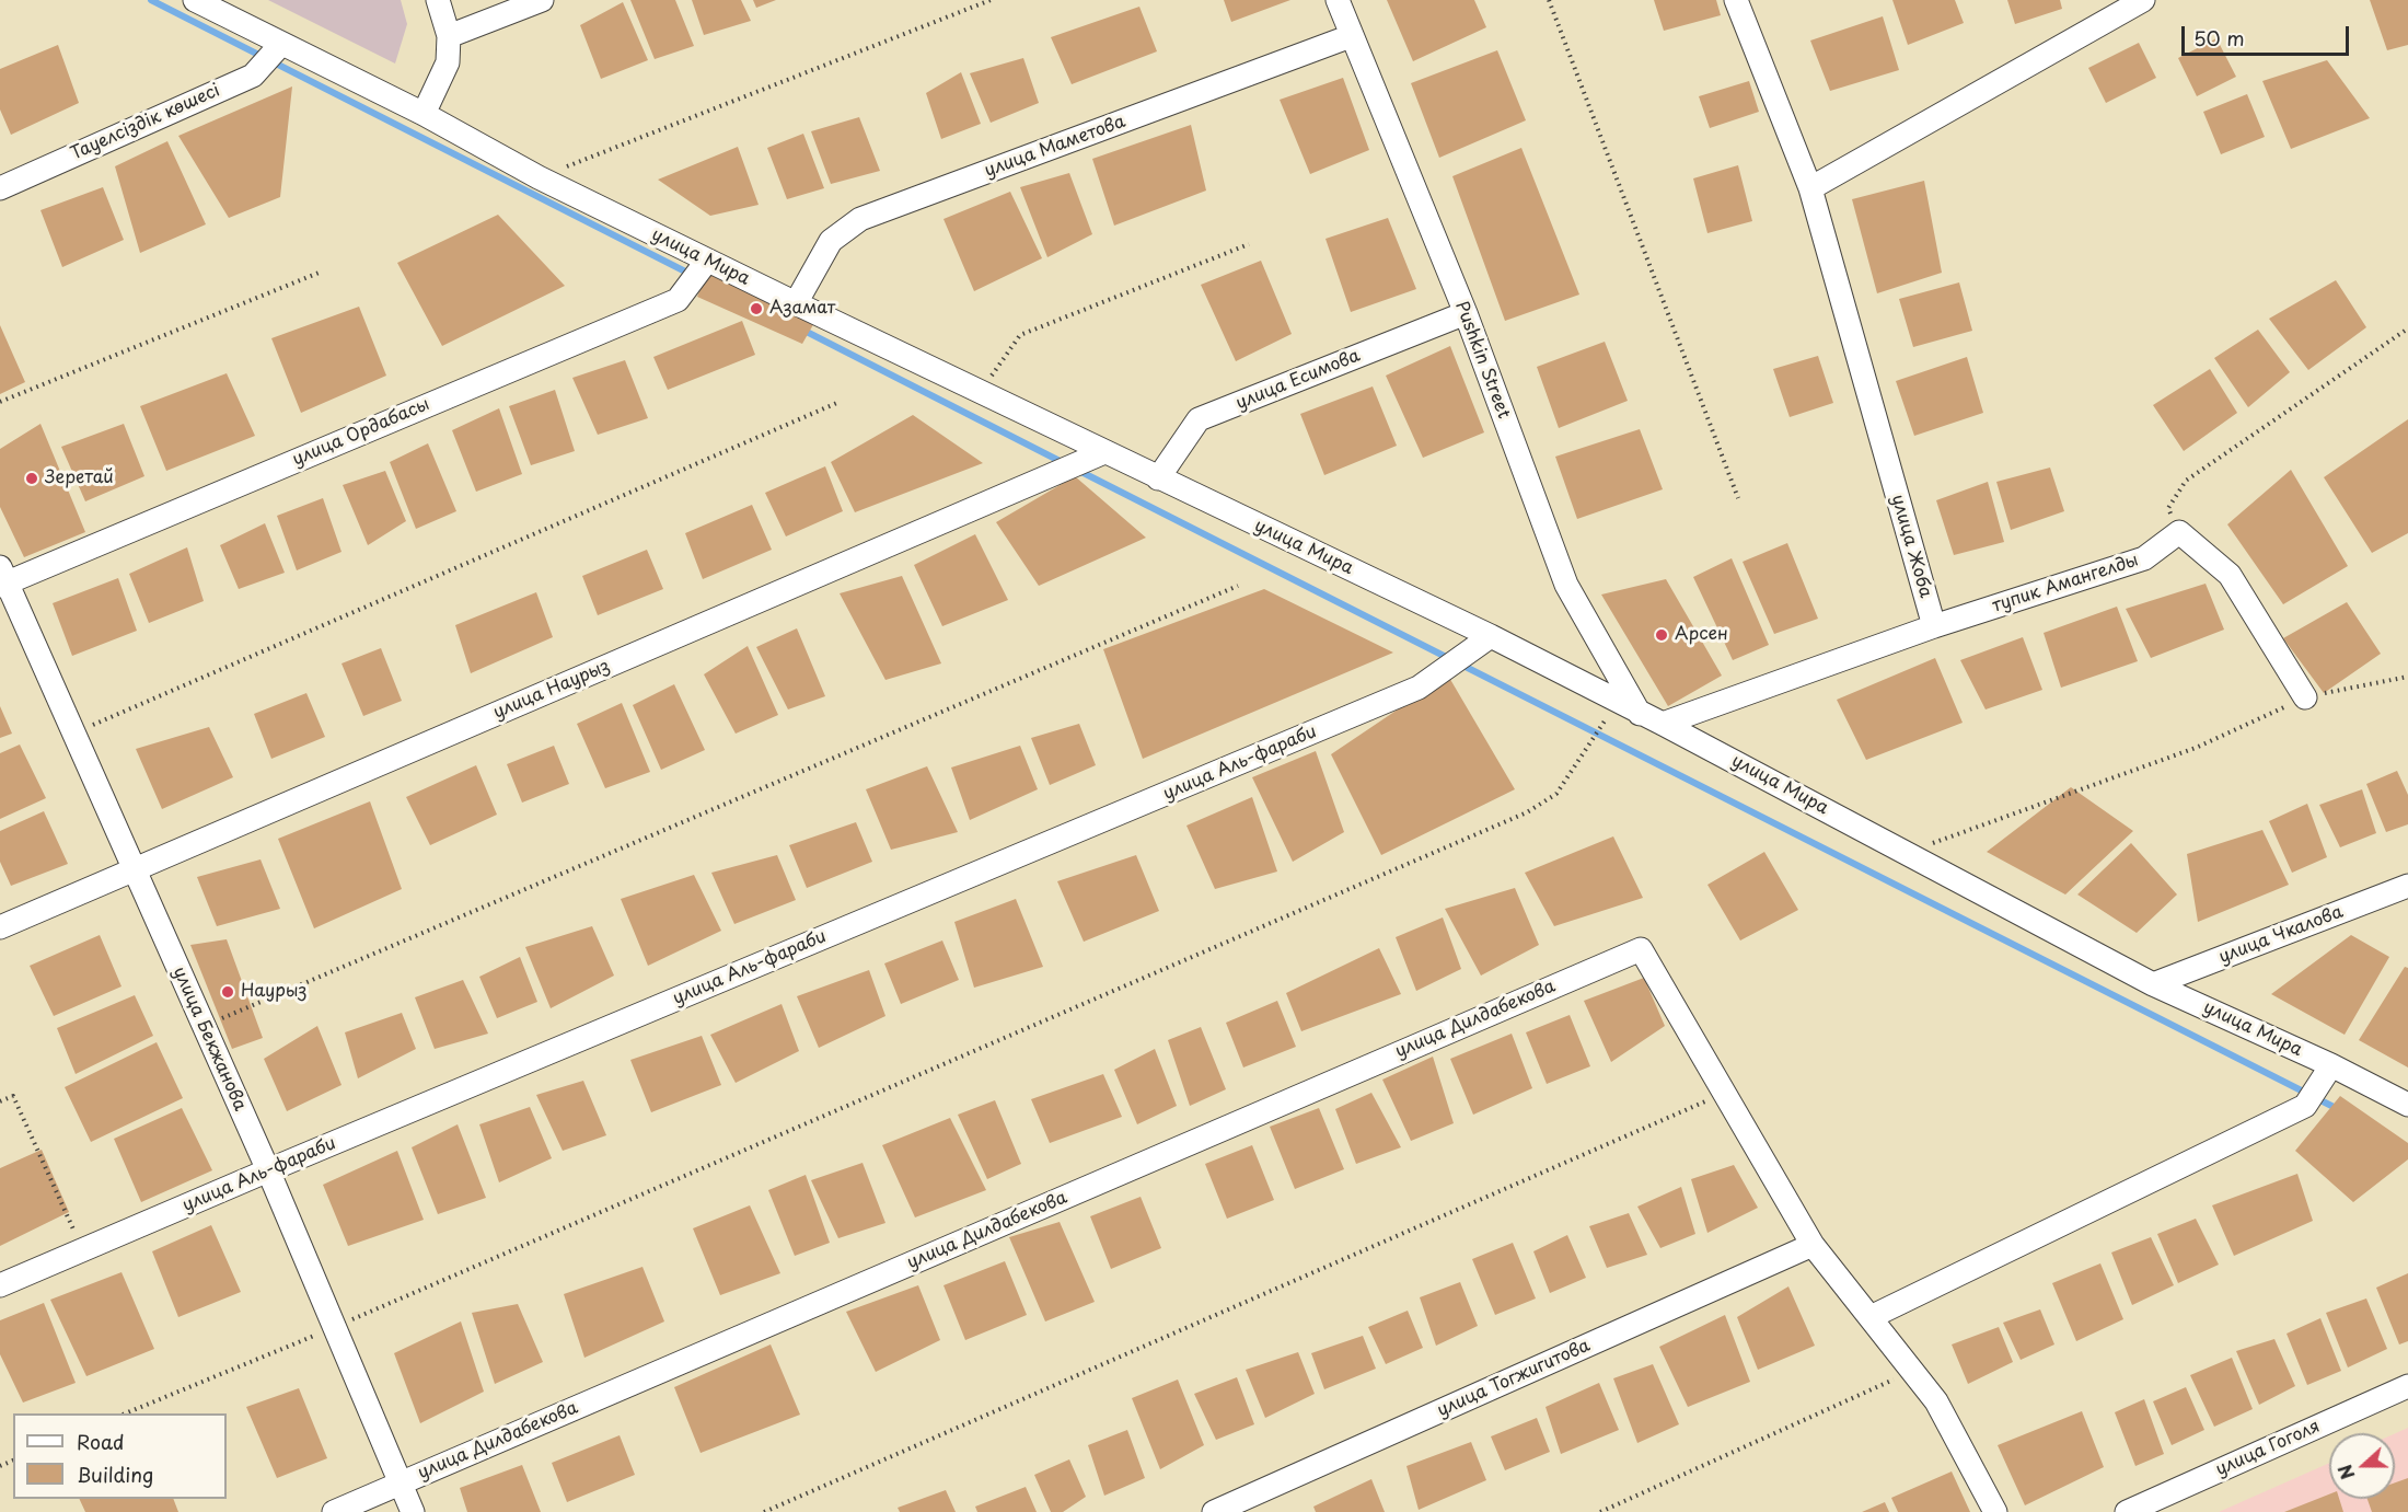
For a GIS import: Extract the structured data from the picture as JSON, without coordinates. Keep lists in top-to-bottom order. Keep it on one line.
{"streets":{"street":["Тауелсіздік көшесі","улица Маметова","улица Мира","Pushkin Street","улица Есимова","улица Ордабасы","улица Жоба","тупик Амангелды","улица Наурыз","улица Аль-фараби","улица Чкалова","улица Дилдабекова","улица Бекжанова","улица Тогжигитова","улица Гоголя"]},"crossings":[["Тауелсіздік көшесі","улица Мира"],["улица Маметова","улица Мира"],["улица Маметова","Pushkin Street"],["улица Мира","Pushkin Street"],["улица Мира","улица Есимова"],["улица Мира","улица Ордабасы"],["улица Мира","улица Наурыз"],["улица Мира","улица Аль-фараби"],["улица Мира","улица Чкалова"],["Pushkin Street","улица Есимова"],["улица Ордабасы","улица Бекжанова"],["улица Жоба","тупик Амангелды"],["улица Наурыз","улица Бекжанова"],["улица Аль-фараби","улица Бекжанова"],["улица Дилдабекова","улица Бекжанова"]],"places":["Азамат","Зеретай","Арсен","Наурыз"],"legend":["Road","Building"],"scale_bar":"50 m","north":"left"}
